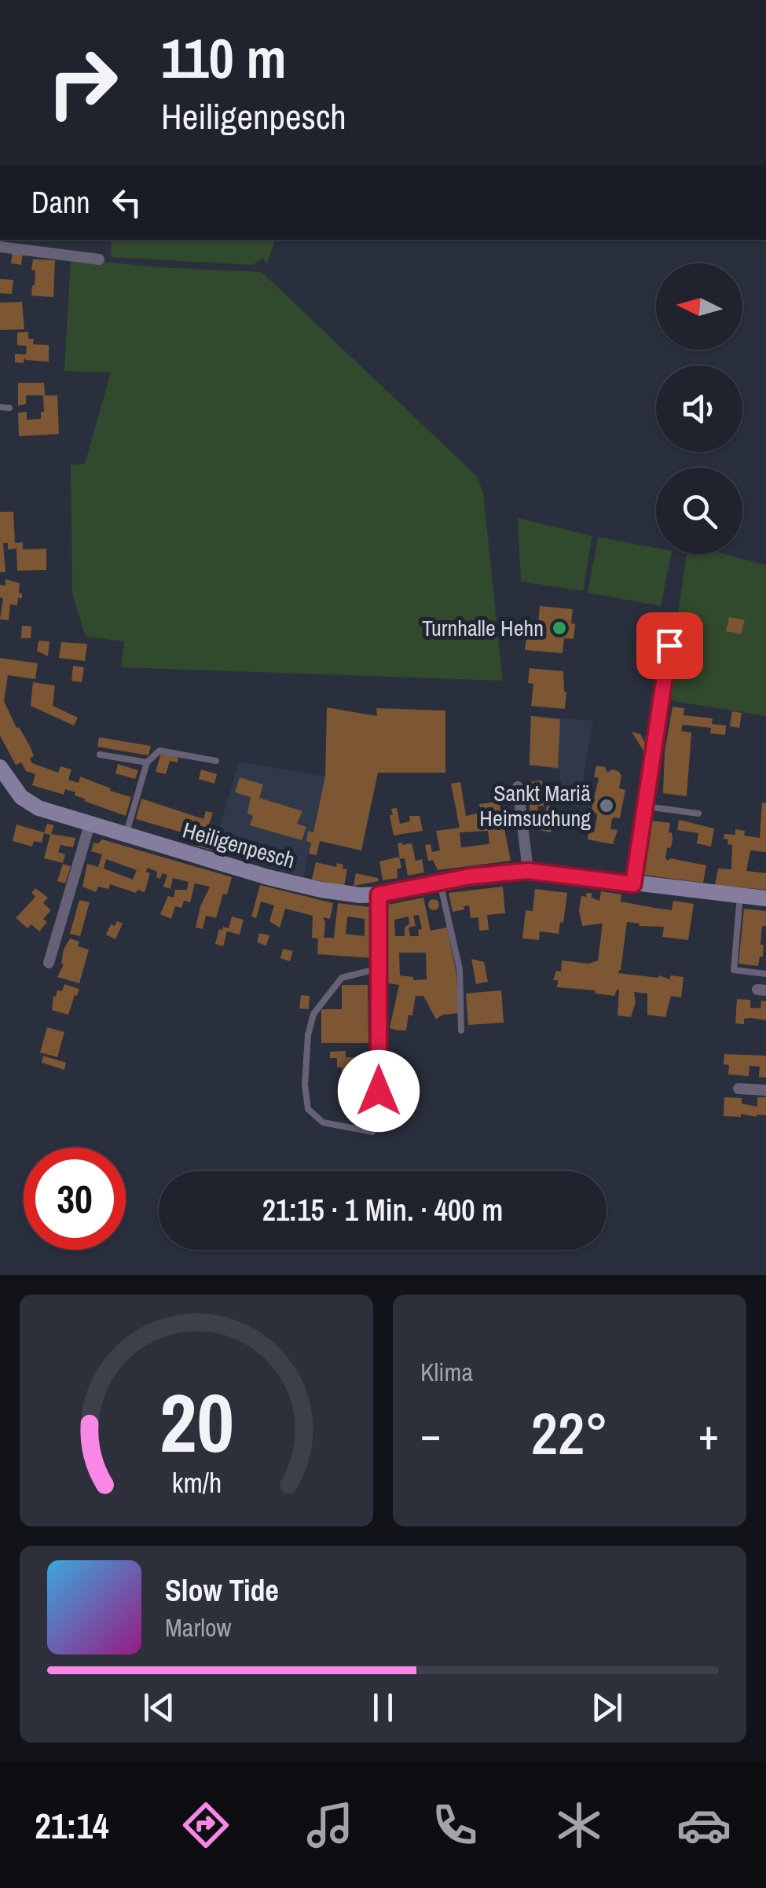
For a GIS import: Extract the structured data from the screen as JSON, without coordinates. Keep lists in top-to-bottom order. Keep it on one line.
{"streets":{"street":["Heiligenpesch"]},"places":["Turnhalle Hehn","Sankt Mariä Heimsuchung"],"north":"left","page":{"turn":["110 m","Heiligenpesch"],"then":"Dann","limit":"30","trip":"21:15 · 1 Min. · 400 m","tile":"Klima","heat":["−","22°","+"],"song":["Slow Tide","Marlow"],"tabs":"21:14","gauge":["20","km/h"]}}
